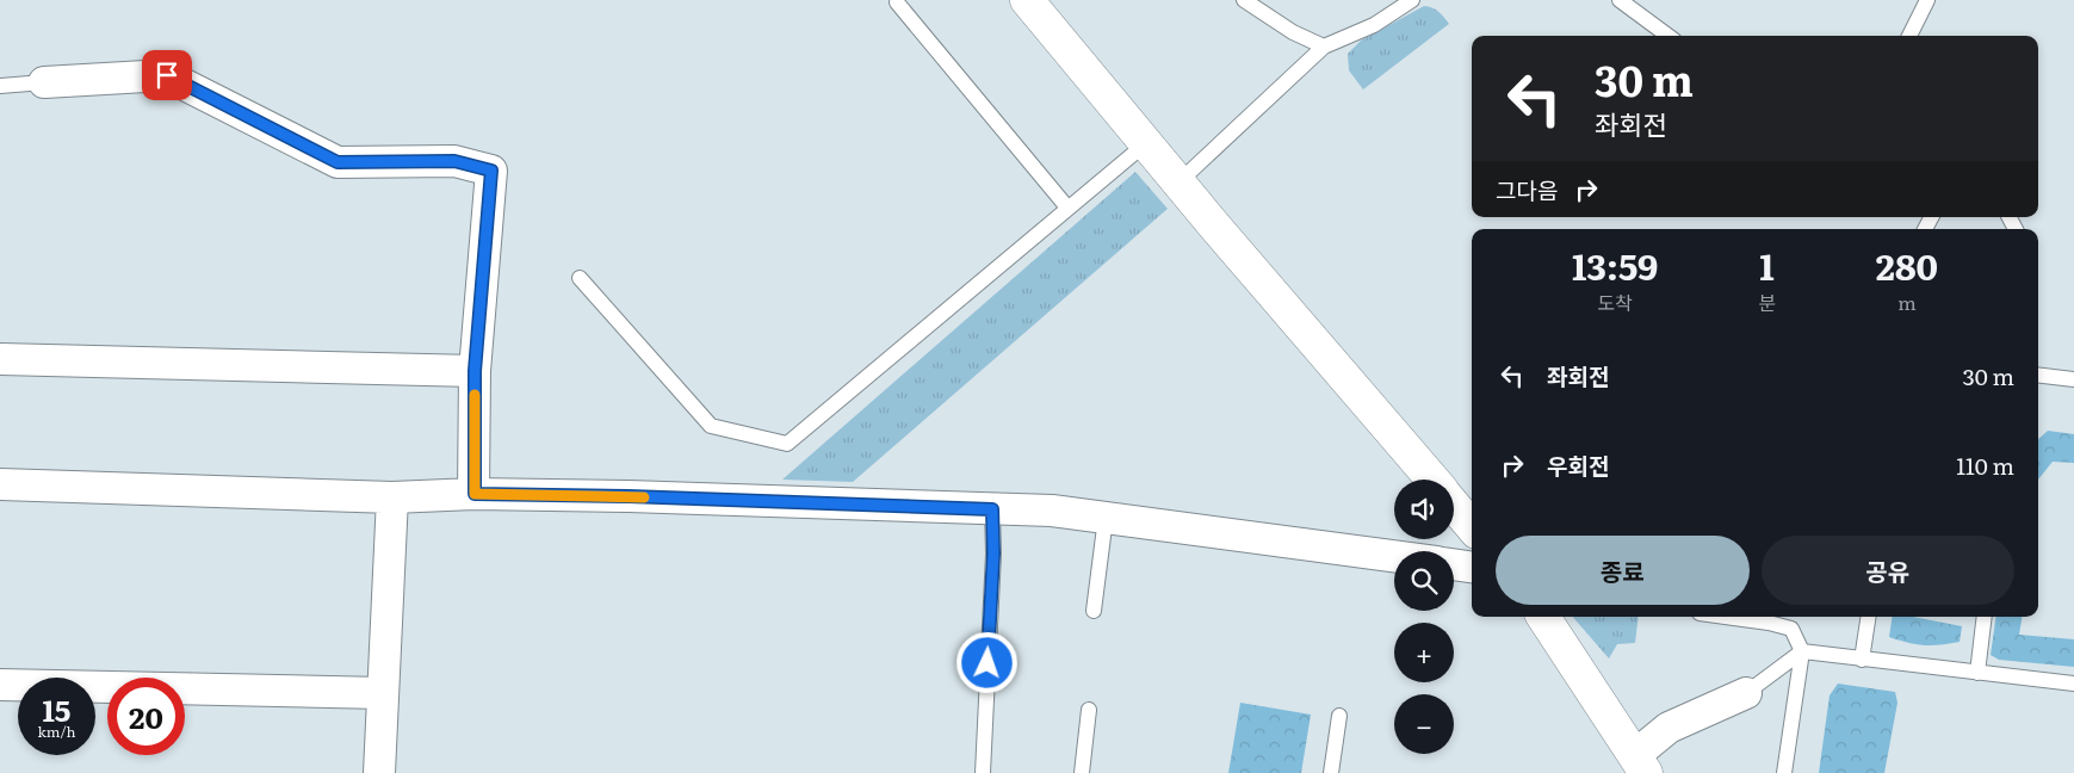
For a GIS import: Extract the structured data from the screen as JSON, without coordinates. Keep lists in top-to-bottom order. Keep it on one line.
{"page":{"turn":["30 m","좌회전"],"then":"그다음","eta":["13:59","도착","1","분","280","m"],"list":[{"name":"좌회전","value":"30 m"},{"name":"우회전","value":"110 m"}],"map_buttons":["+","−"],"buttons":["종료","공유"],"speed":"15 km/h","limit":"20"}}
